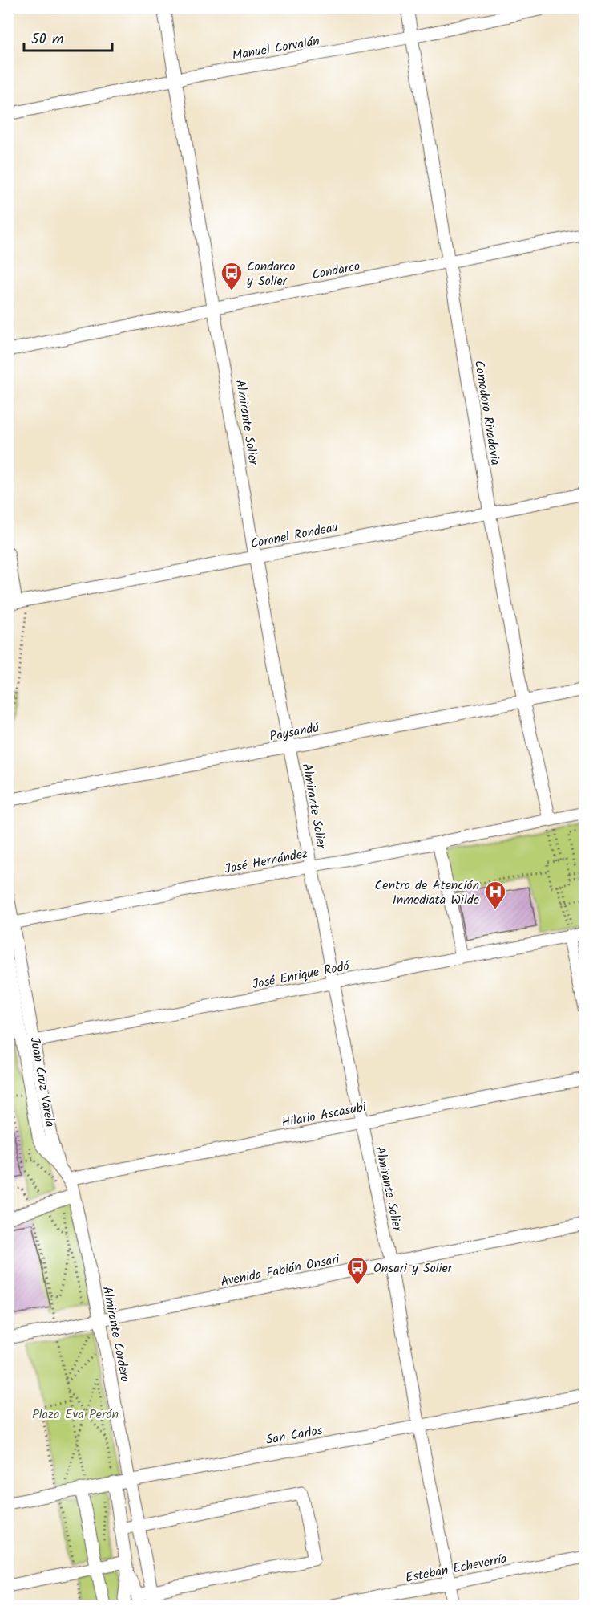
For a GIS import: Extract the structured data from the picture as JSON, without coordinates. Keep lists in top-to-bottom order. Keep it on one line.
{"streets":{"street":["Manuel Corvalán","Condarco","Comodoro Rivadavia","Almirante Solier","Coronel Rondeau","Paysandú","José Hernández","José Enrique Rodó","Juan Cruz Varela","Hilario Ascasubi","Avenida Fabián Onsari","Almirante Cordero","San Carlos","Esteban Echeverría"]},"crossings":[["Manuel Corvalán","Comodoro Rivadavia"],["Manuel Corvalán","Almirante Solier"],["Condarco","Comodoro Rivadavia"],["Condarco","Almirante Solier"],["Comodoro Rivadavia","Coronel Rondeau"],["Comodoro Rivadavia","Paysandú"],["Comodoro Rivadavia","José Hernández"],["Almirante Solier","Coronel Rondeau"],["Almirante Solier","Paysandú"],["Almirante Solier","José Hernández"],["Almirante Solier","José Enrique Rodó"],["Almirante Solier","Hilario Ascasubi"],["Almirante Solier","Avenida Fabián Onsari"],["Almirante Solier","San Carlos"],["Almirante Solier","Esteban Echeverría"],["José Enrique Rodó","Juan Cruz Varela"],["Juan Cruz Varela","Hilario Ascasubi"],["Juan Cruz Varela","Almirante Cordero"],["Avenida Fabián Onsari","Almirante Cordero"],["Almirante Cordero","San Carlos"]],"parks":["Plaza Eva Perón"],"places":{"bus stop":["Condarco y Solier","Onsari y Solier"],"hospital":["Centro de Atención Inmediata Wilde"]},"scale_bar":"50 m"}
